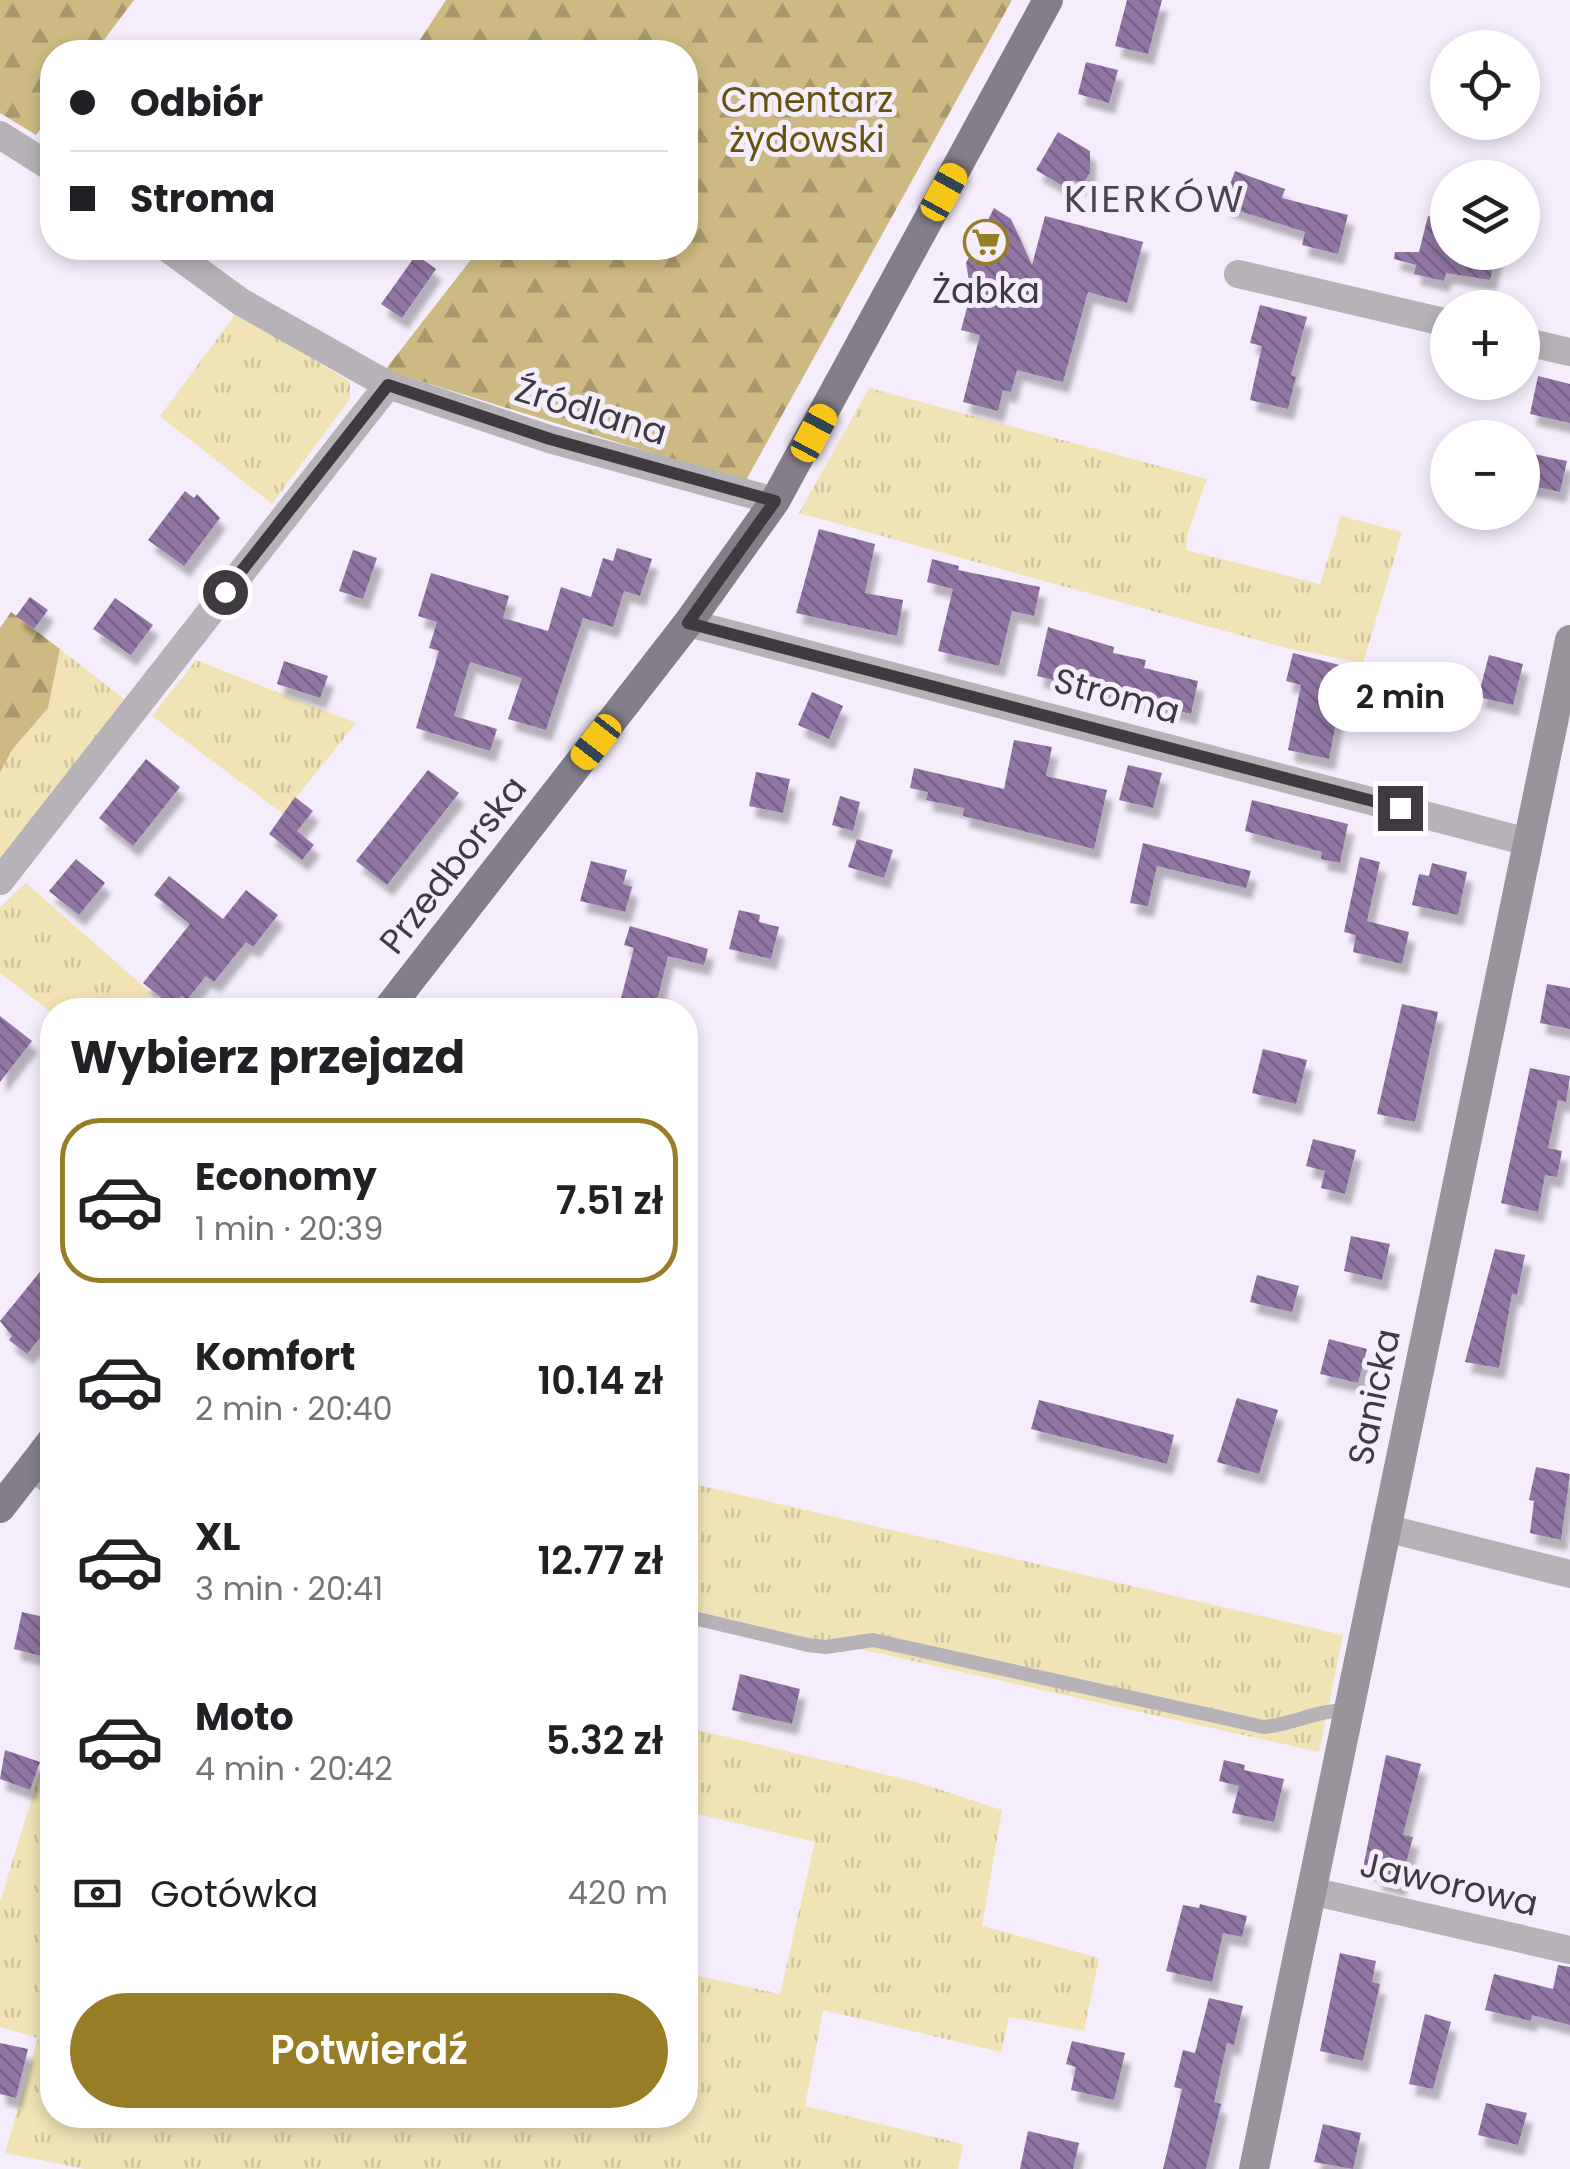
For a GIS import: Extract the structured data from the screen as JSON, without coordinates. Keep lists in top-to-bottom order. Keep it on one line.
{"streets":{"main road":["Przedborska"],"street":["Źródlana","Stroma","Sanicka","Jaworowa"]},"crossings":[["Źródlana","Przedborska"],["Stroma","Przedborska"],["Stroma","Sanicka"],["Sanicka","Jaworowa"]],"districts":["KIERKÓW"],"parks":["Cmentarz żydowski"],"places":{"supermarket":["Żabka"]},"page":{"map_buttons":["+","−"],"banner":["Odbiór","Stroma"],"bubble":"2 min","heading":"Wybierz przejazd","list":[{"name":"Economy","note":"1 min · 20:39","value":"7.51 zł"},{"name":"Komfort","note":"2 min · 20:40","value":"10.14 zł"},{"name":"XL","note":"3 min · 20:41","value":"12.77 zł"},{"name":"Moto","note":"4 min · 20:42","value":"5.32 zł"}],"pay":["Gotówka","420 m"],"buttons":"Potwierdź"}}
